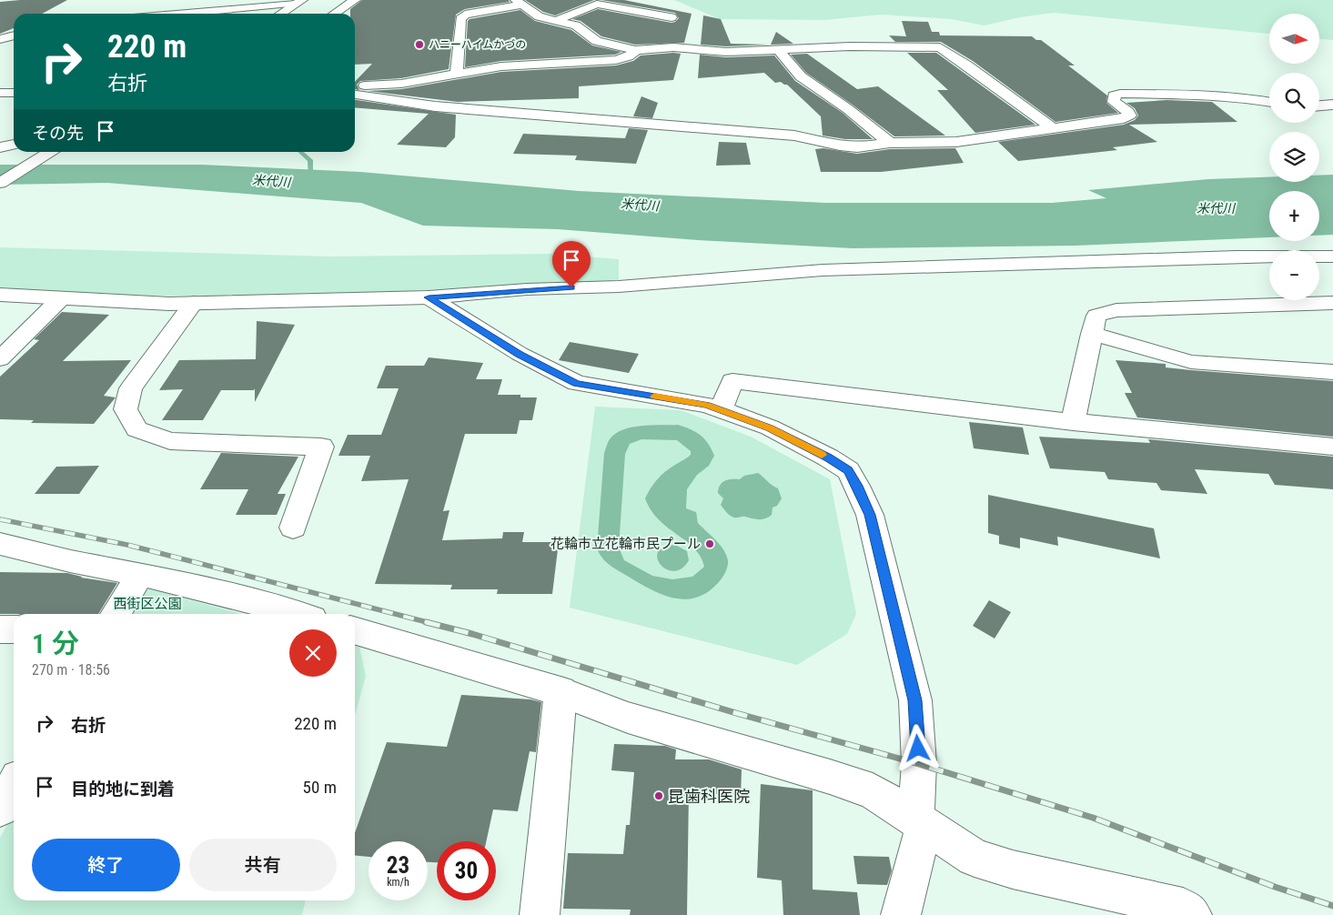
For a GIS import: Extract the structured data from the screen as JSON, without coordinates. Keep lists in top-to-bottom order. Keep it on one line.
{"water":["米代川"],"parks":["西街区公園"],"places":["ハニーハイムかづの","花輪市立花輪市民プール","昆歯科医院"],"north":"right","page":{"map_buttons":["+","−"],"turn":["220 m","右折"],"then":"その先","heading":["1 分","270 m · 18:56"],"list":[{"name":"右折","value":"220 m"},{"name":"目的地に到着","value":"50 m"}],"buttons":["終了","共有"],"speed":"23 km/h","limit":"30"}}
